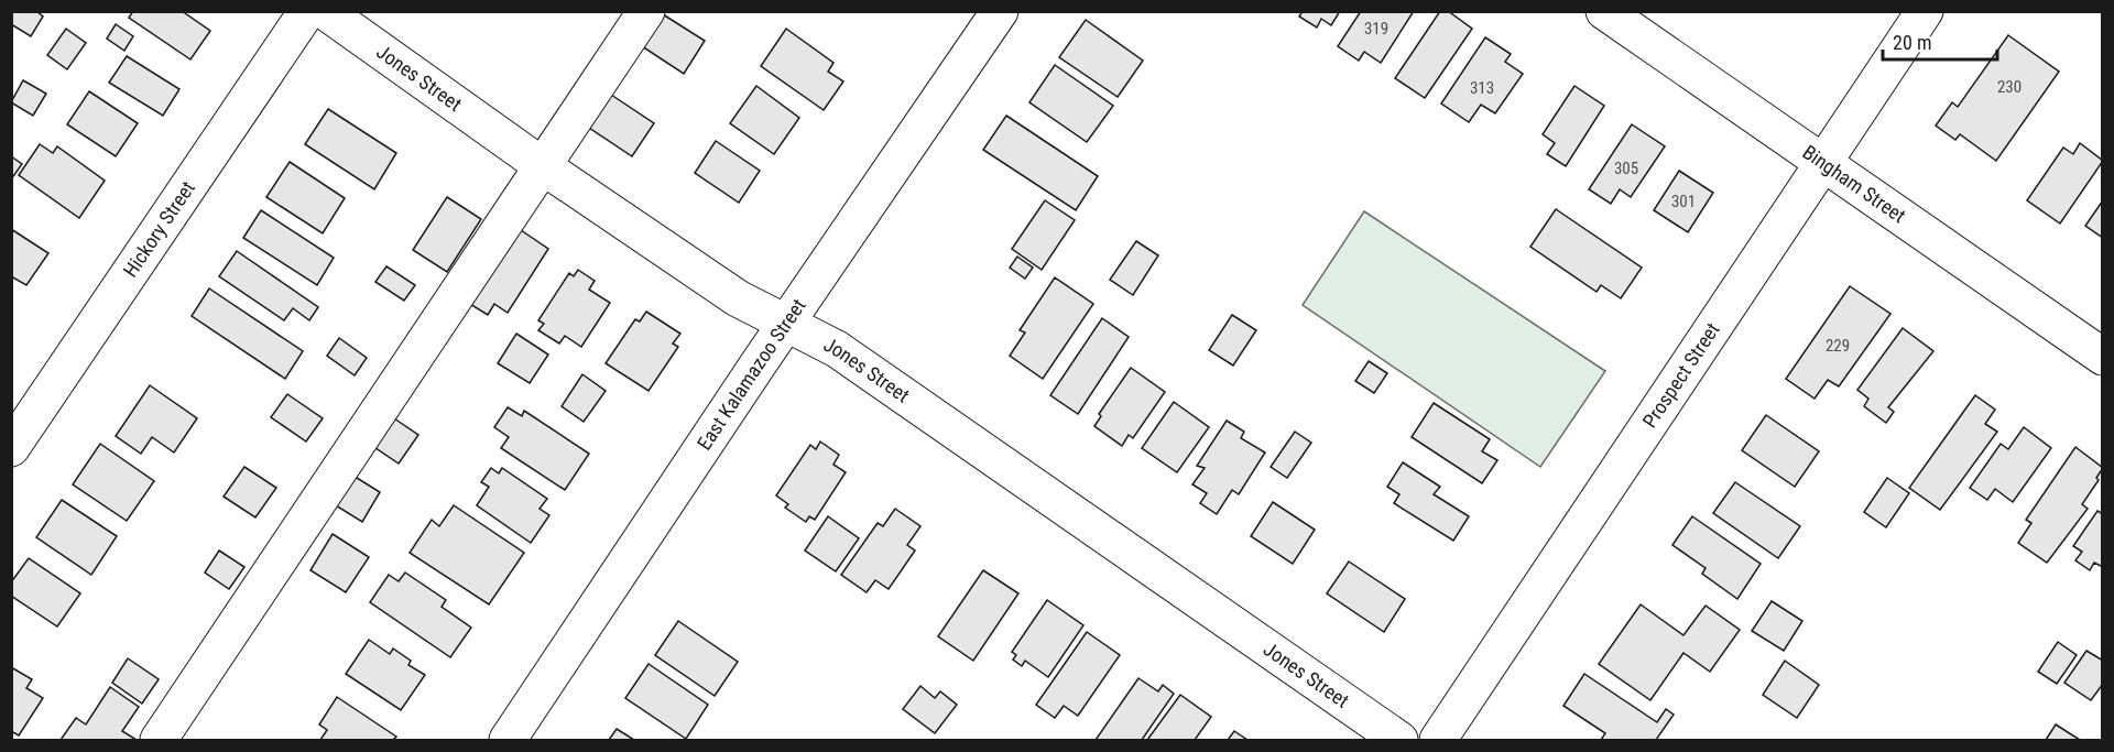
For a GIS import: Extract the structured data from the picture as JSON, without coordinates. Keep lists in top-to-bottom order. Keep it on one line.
{"streets":{"street":["Jones Street","Bingham Street","Hickory Street","East Kalamazoo Street","Prospect Street"]},"crossings":[["Jones Street","East Kalamazoo Street"],["Bingham Street","Prospect Street"]],"house_numbers":["319","230","313","305","301","229"],"scale_bar":"20 m"}
